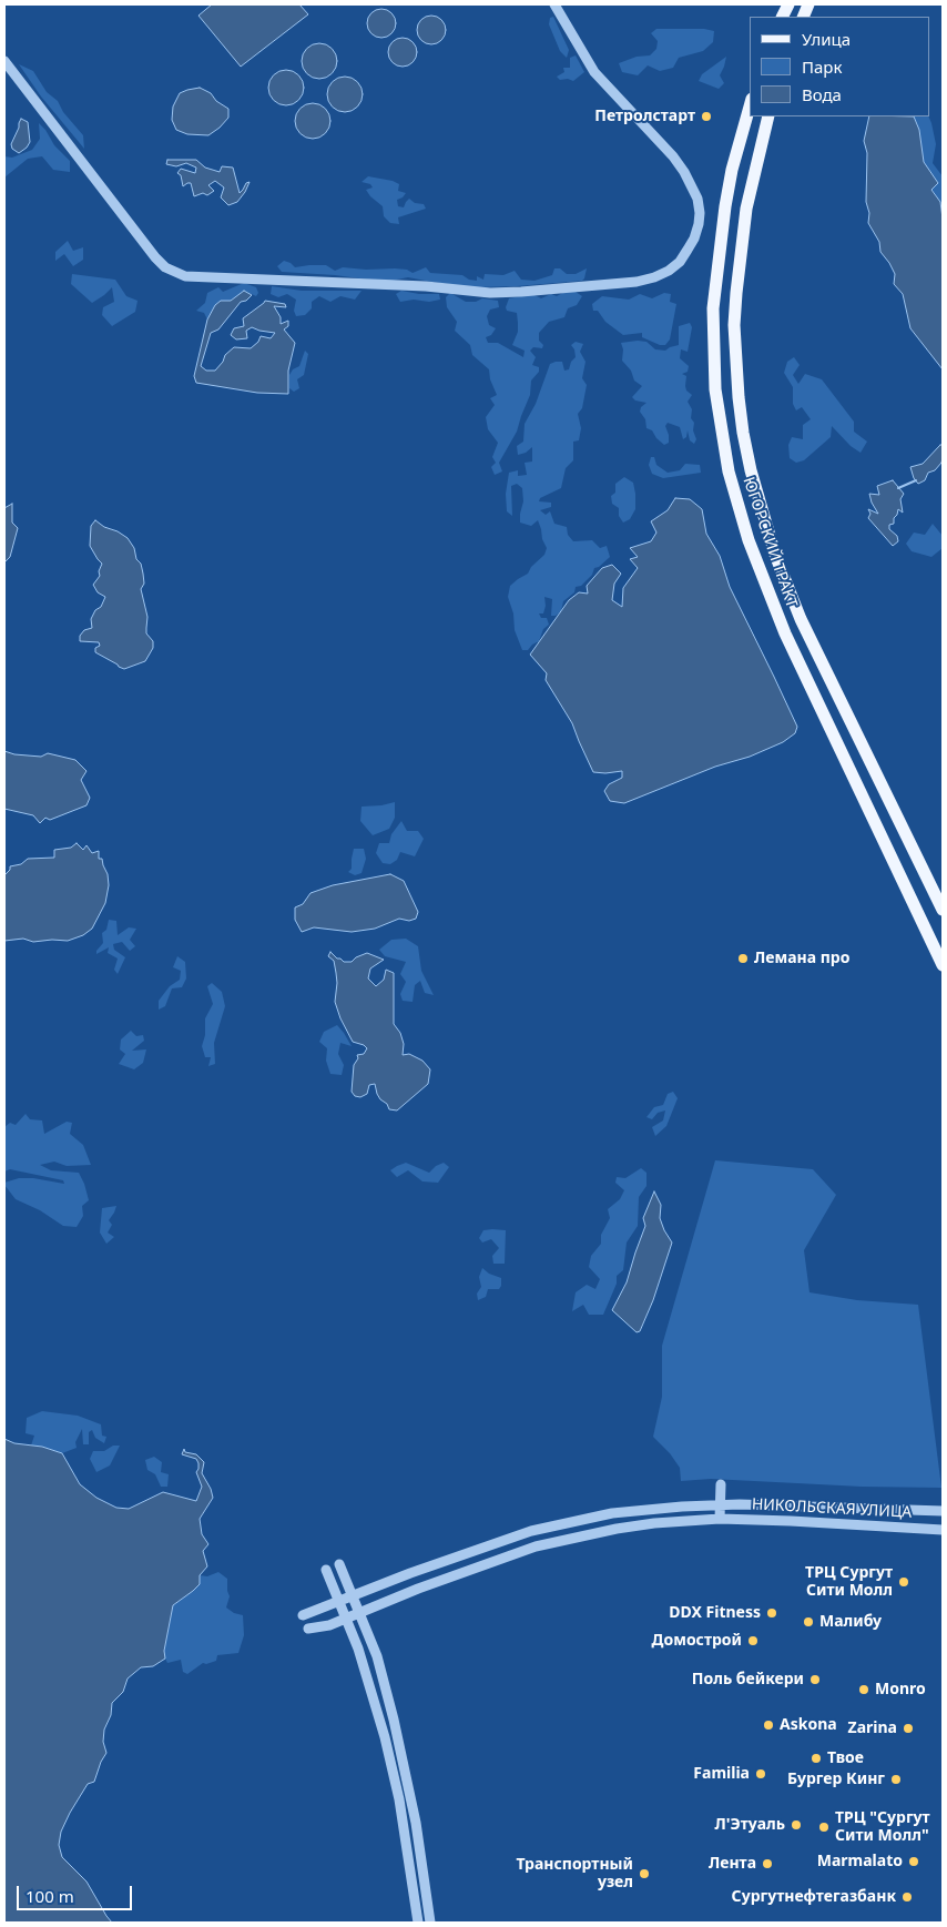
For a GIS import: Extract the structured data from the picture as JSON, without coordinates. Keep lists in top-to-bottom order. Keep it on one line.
{"streets":{"main road":["ЮГОРСКИЙ ТРАКТ"],"street":["НИКОЛЬСКАЯ УЛИЦА"]},"places":["Петролстарт","Лемана про","ТРЦ Сургут Сити Молл","DDX Fitness","Малибу","Домострой","Поль бейкери","Monro","Askona","Zarina","Твое","Familia","Бургер Кинг","Л'Этуаль","ТРЦ \"Сургут Сити Молл\"","Marmalato","Лента","Транспортный узел","Сургутнефтегазбанк"],"legend":["Улица","Парк","Вода"],"scale_bar":"100 m"}
